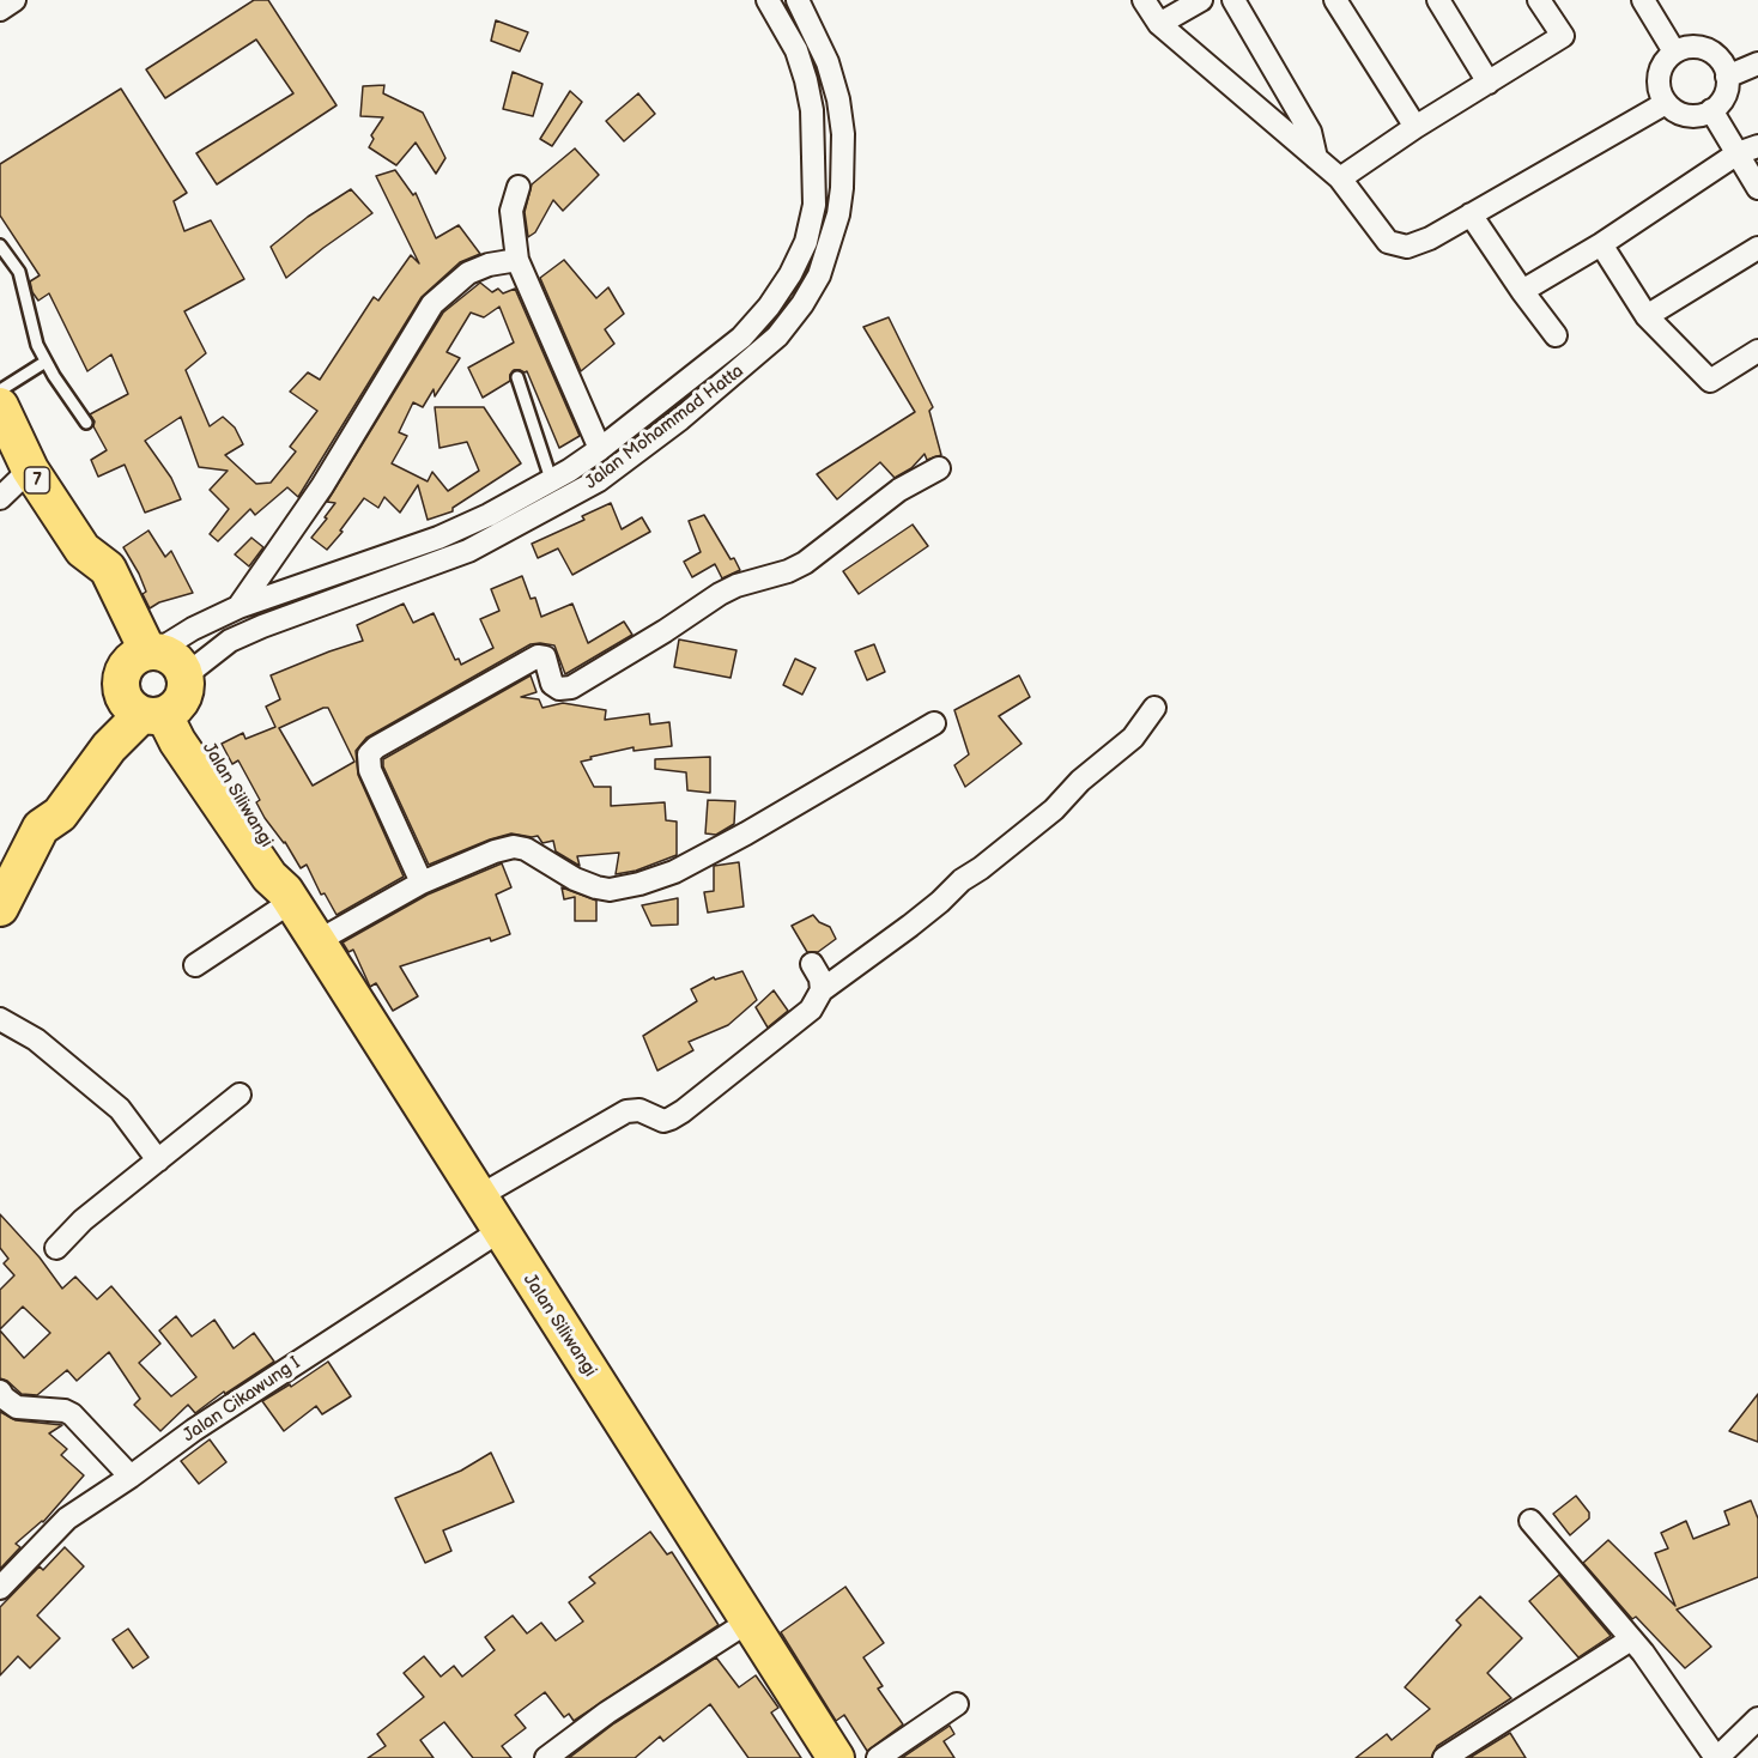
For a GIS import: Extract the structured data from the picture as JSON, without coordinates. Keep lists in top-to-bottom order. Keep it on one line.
{"streets":{"main road":["7","Jalan Siliwangi"],"street":["Jalan Mohammad Hatta","Jalan Cikawung I"]},"crossings":[["Jalan Mohammad Hatta","Jalan Siliwangi"],["Jalan Siliwangi","Jalan Cikawung I"]]}
